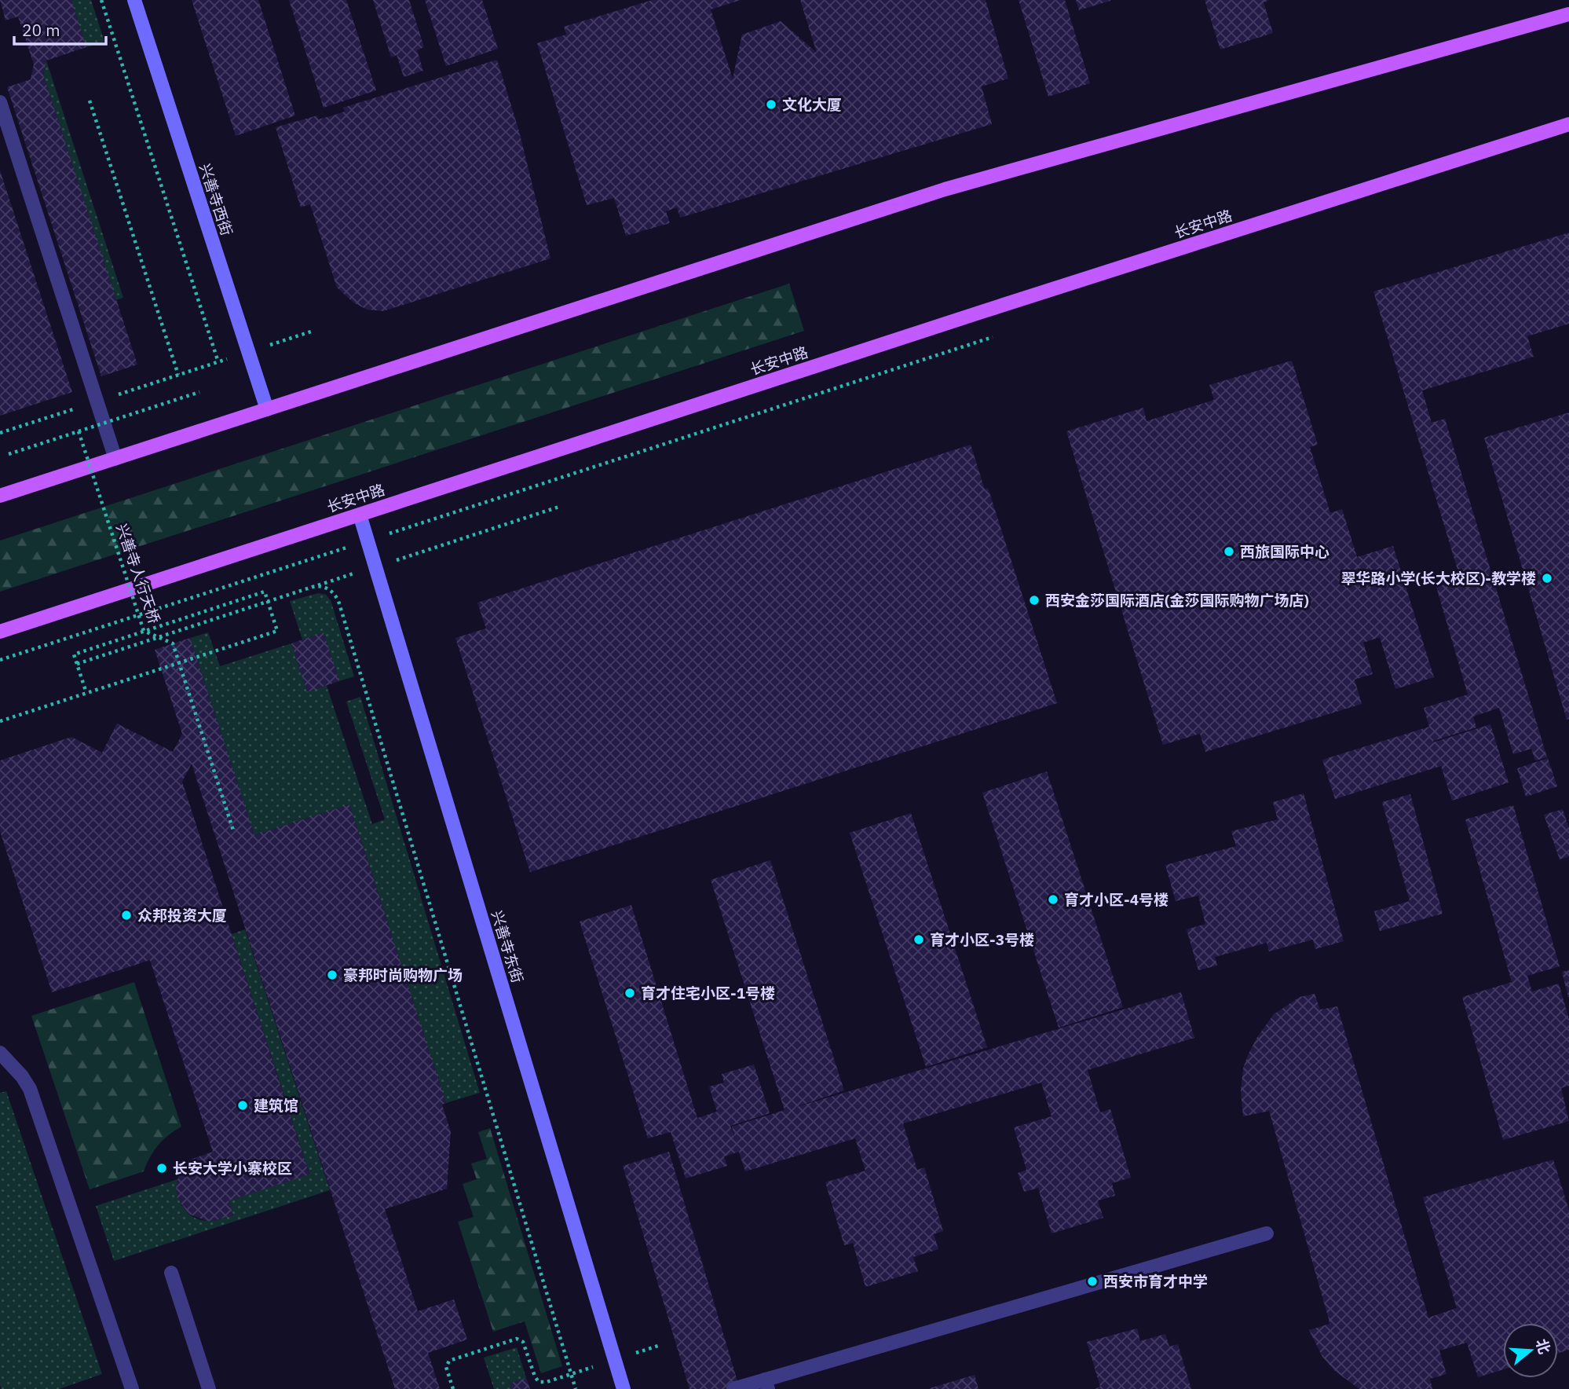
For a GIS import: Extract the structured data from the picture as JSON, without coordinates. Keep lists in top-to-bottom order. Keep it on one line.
{"streets":{"main road":["长安中路"],"street":["兴善寺西街","兴善寺东街"],"path":["兴善寺人行天桥"]},"crossings":[["长安中路","兴善寺东街"]],"places":["文化大厦","西旅国际中心","翠华路小学(长大校区)-教学楼","西安金莎国际酒店(金莎国际购物广场店)","育才小区-4号楼","众邦投资大厦","育才小区-3号楼","豪邦时尚购物广场","育才住宅小区-1号楼","建筑馆","长安大学小寨校区","西安市育才中学"],"scale_bar":"20 m","north":"right"}
